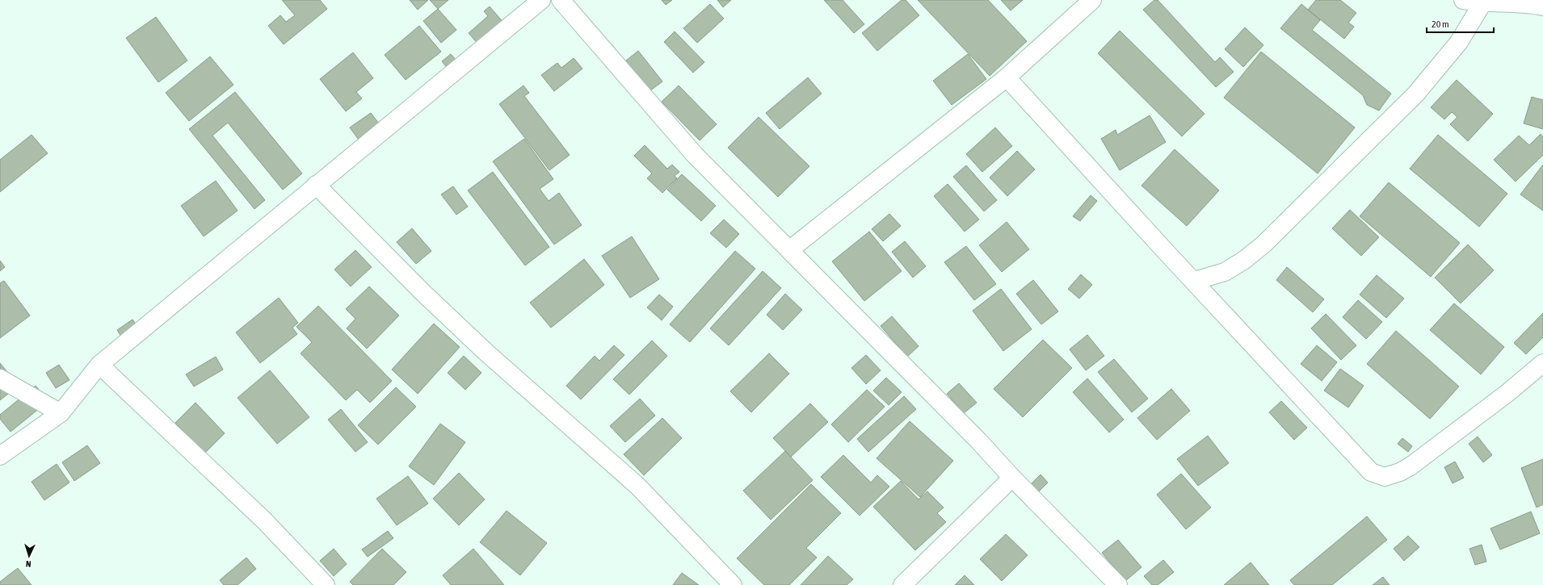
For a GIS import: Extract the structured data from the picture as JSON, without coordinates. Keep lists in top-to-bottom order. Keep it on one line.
{"scale_bar":"20 m","north":"bottom"}
